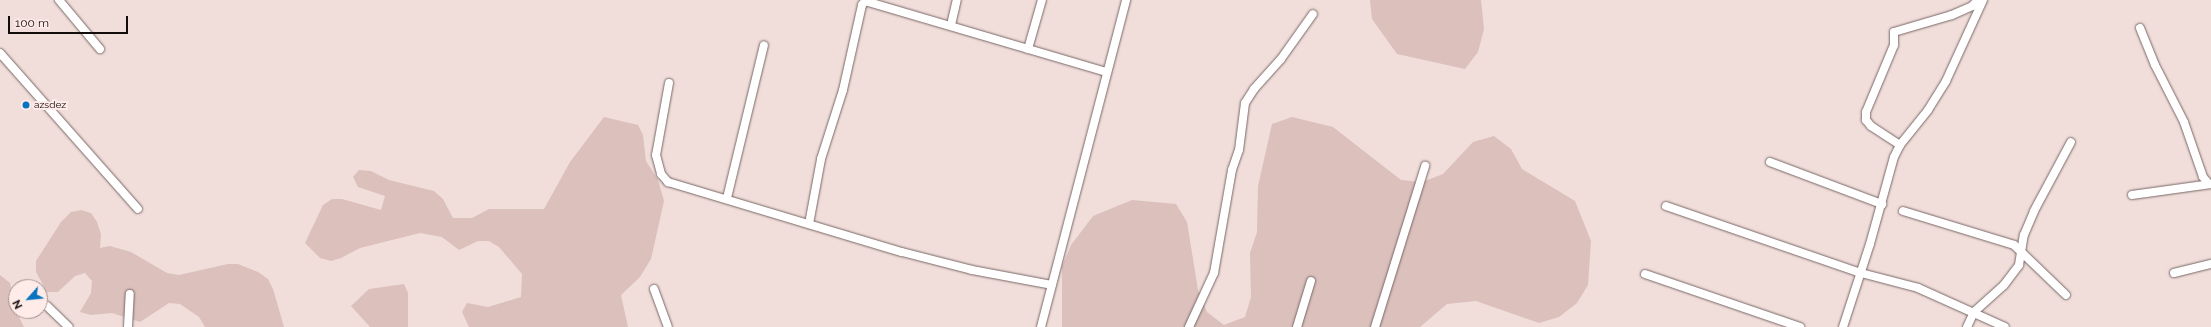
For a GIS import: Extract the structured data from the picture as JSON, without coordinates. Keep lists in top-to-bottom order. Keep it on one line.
{"places":["azsdez"],"scale_bar":"100 m","north":"bottom left"}
